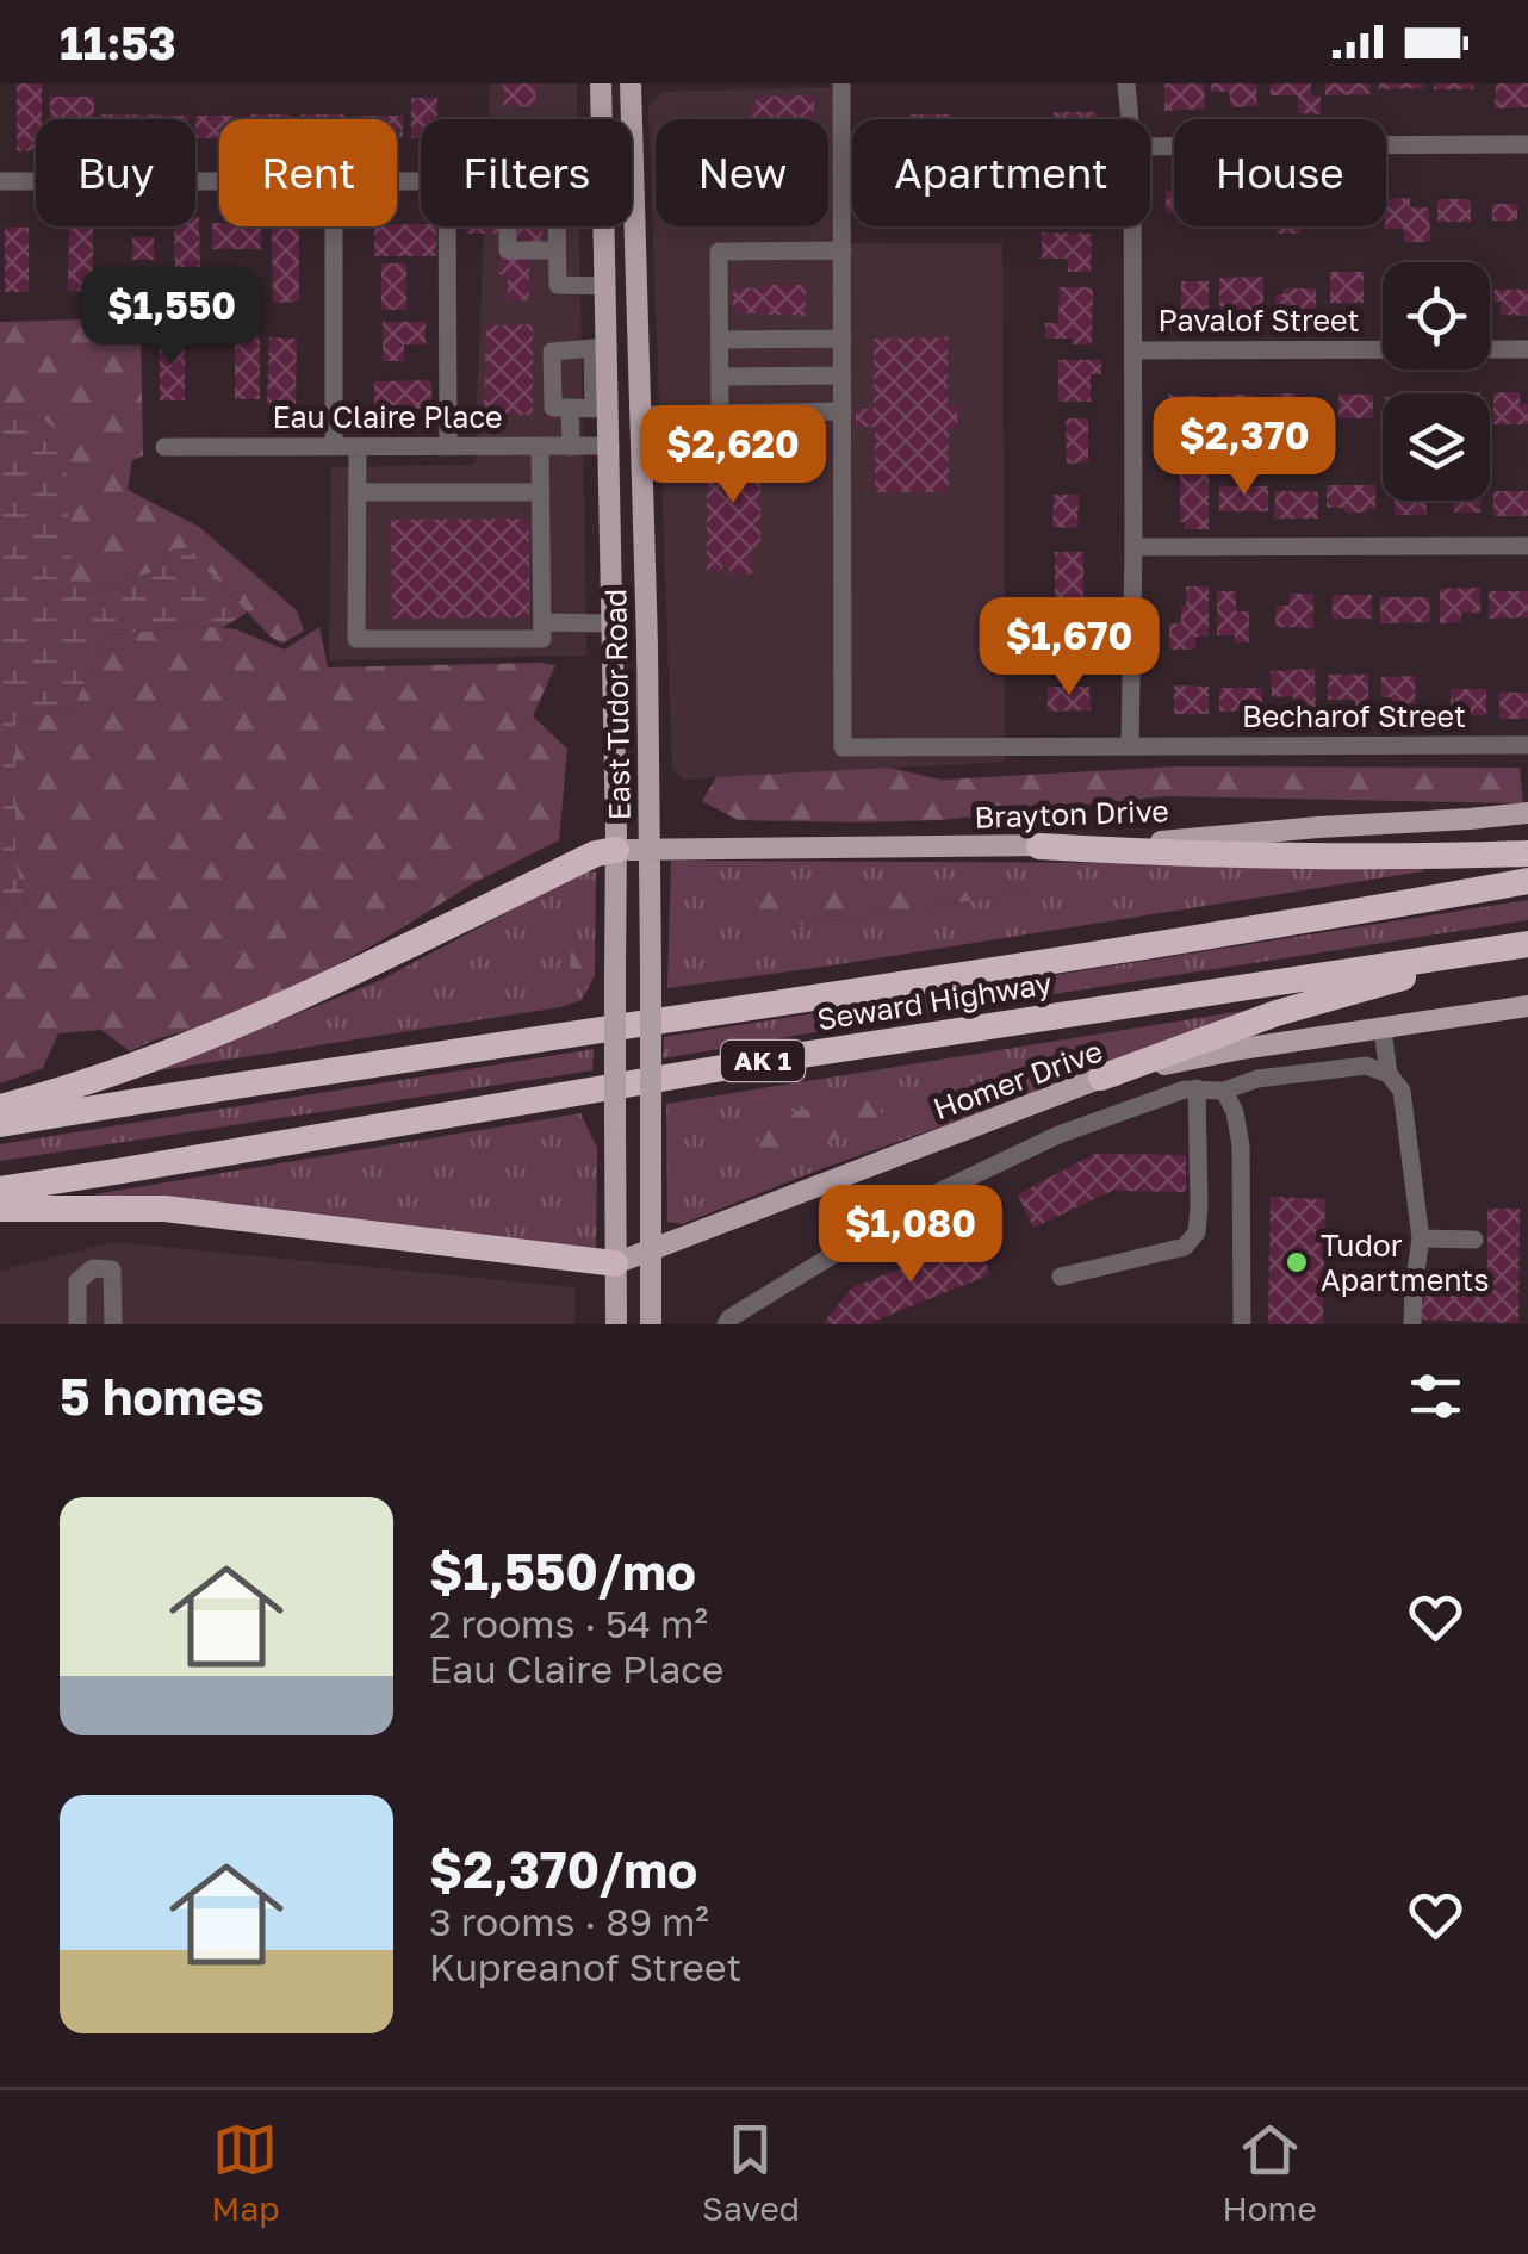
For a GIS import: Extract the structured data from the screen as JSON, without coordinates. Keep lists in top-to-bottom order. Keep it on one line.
{"streets":{"highway":["Seward Highway","AK 1"],"main road":["East Tudor Road","Brayton Drive","Homer Drive"],"street":["Pavalof Street","Eau Claire Place","Becharof Street"]},"crossings":[["Eau Claire Place","East Tudor Road"],["East Tudor Road","Brayton Drive"],["East Tudor Road","Homer Drive"]],"places":["Tudor Apartments"],"page":{"status":"11:53","chip":["Buy","Rent","Filters","New","Apartment","House"],"price":["$1,550","$2,370","$2,620","$1,670","$1,080"],"heading":"5 homes","list":[{"name":"$1,550/mo","note":"2 rooms · 54 m² · Eau Claire Place"},{"name":"$2,370/mo","note":"3 rooms · 89 m² · Kupreanof Street"}],"tabs":["Map","Saved","Home"]}}
